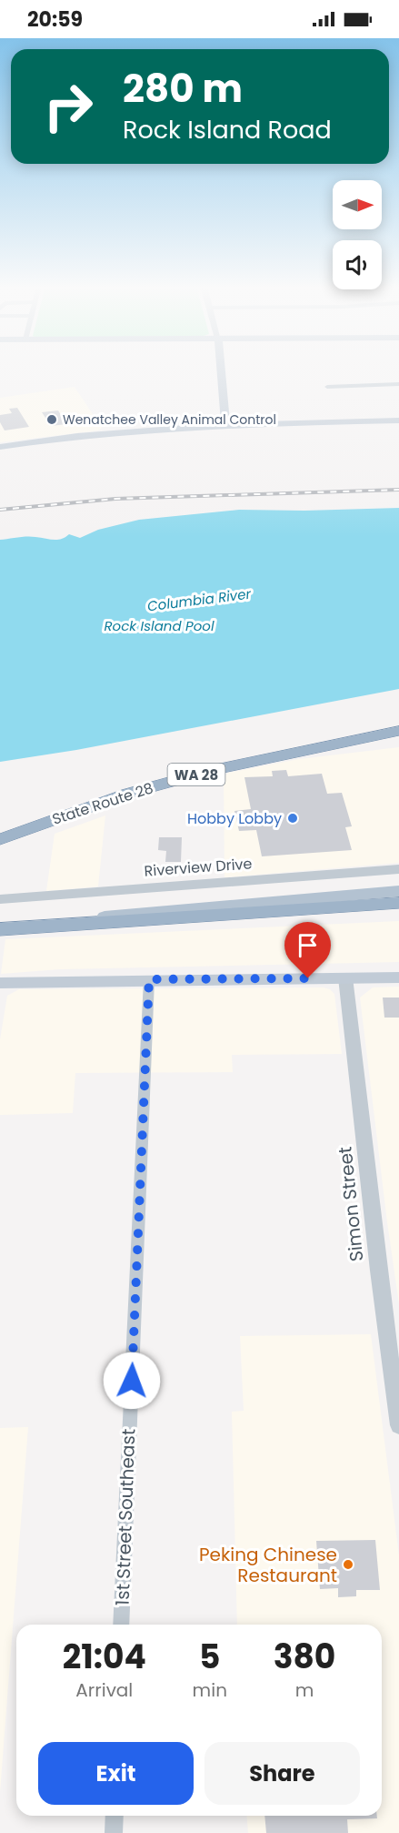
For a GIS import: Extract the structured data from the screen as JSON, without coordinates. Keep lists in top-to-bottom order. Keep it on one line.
{"streets":{"highway":["WA 28","State Route 28"],"street":["Riverview Drive","Simon Street","1st Street Southeast"]},"water":["Columbia River","Rock Island Pool"],"places":["Wenatchee Valley Animal Control","Hobby Lobby","Peking Chinese Restaurant"],"north":"right","page":{"status":"20:59","turn":["280 m","Rock Island Road"],"eta":["21:04","Arrival","5","min","380","m"],"buttons":["Exit","Share"]}}
